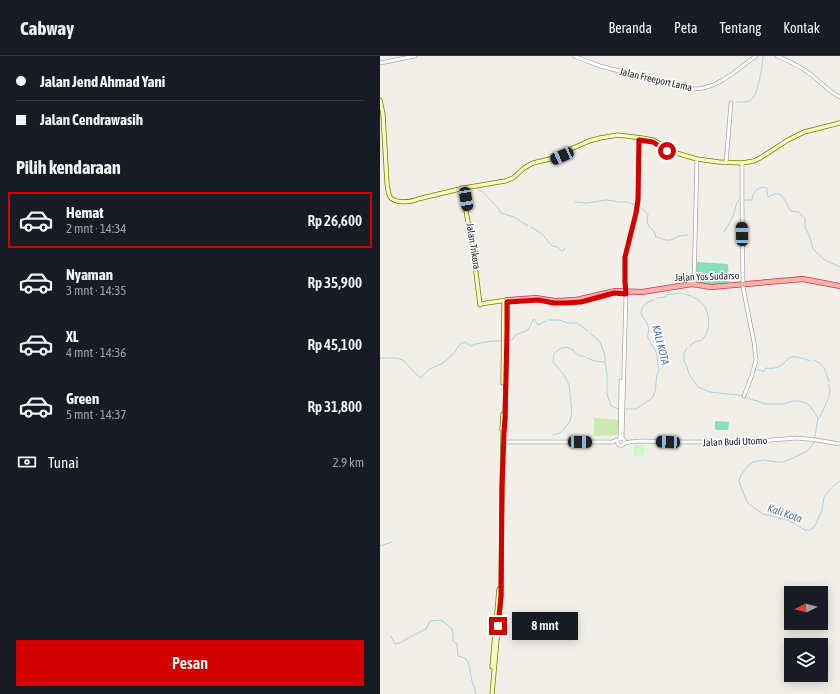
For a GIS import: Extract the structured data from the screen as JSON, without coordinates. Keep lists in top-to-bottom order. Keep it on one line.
{"streets":{"highway":["Jalan Yos Sudarso"],"main road":["Jalan Trikora"],"street":["Jalan Freeport Lama","Jalan Budi Utomo"]},"crossings":[["Jalan Trikora","Jalan Yos Sudarso"]],"water":["KALI KOTA","Kali Kota"],"north":"left","page":{"header":"Cabway","nav":["Beranda","Peta","Tentang","Kontak"],"banner":["Jalan Jend Ahmad Yani","Jalan Cendrawasih"],"heading":"Pilih kendaraan","list":[{"name":"Hemat","note":"2 mnt · 14:34","value":"Rp 26,600"},{"name":"Nyaman","note":"3 mnt · 14:35","value":"Rp 35,900"},{"name":"XL","note":"4 mnt · 14:36","value":"Rp 45,100"},{"name":"Green","note":"5 mnt · 14:37","value":"Rp 31,800"}],"pay":["Tunai","2.9 km"],"bubble":"8 mnt","buttons":"Pesan"}}
